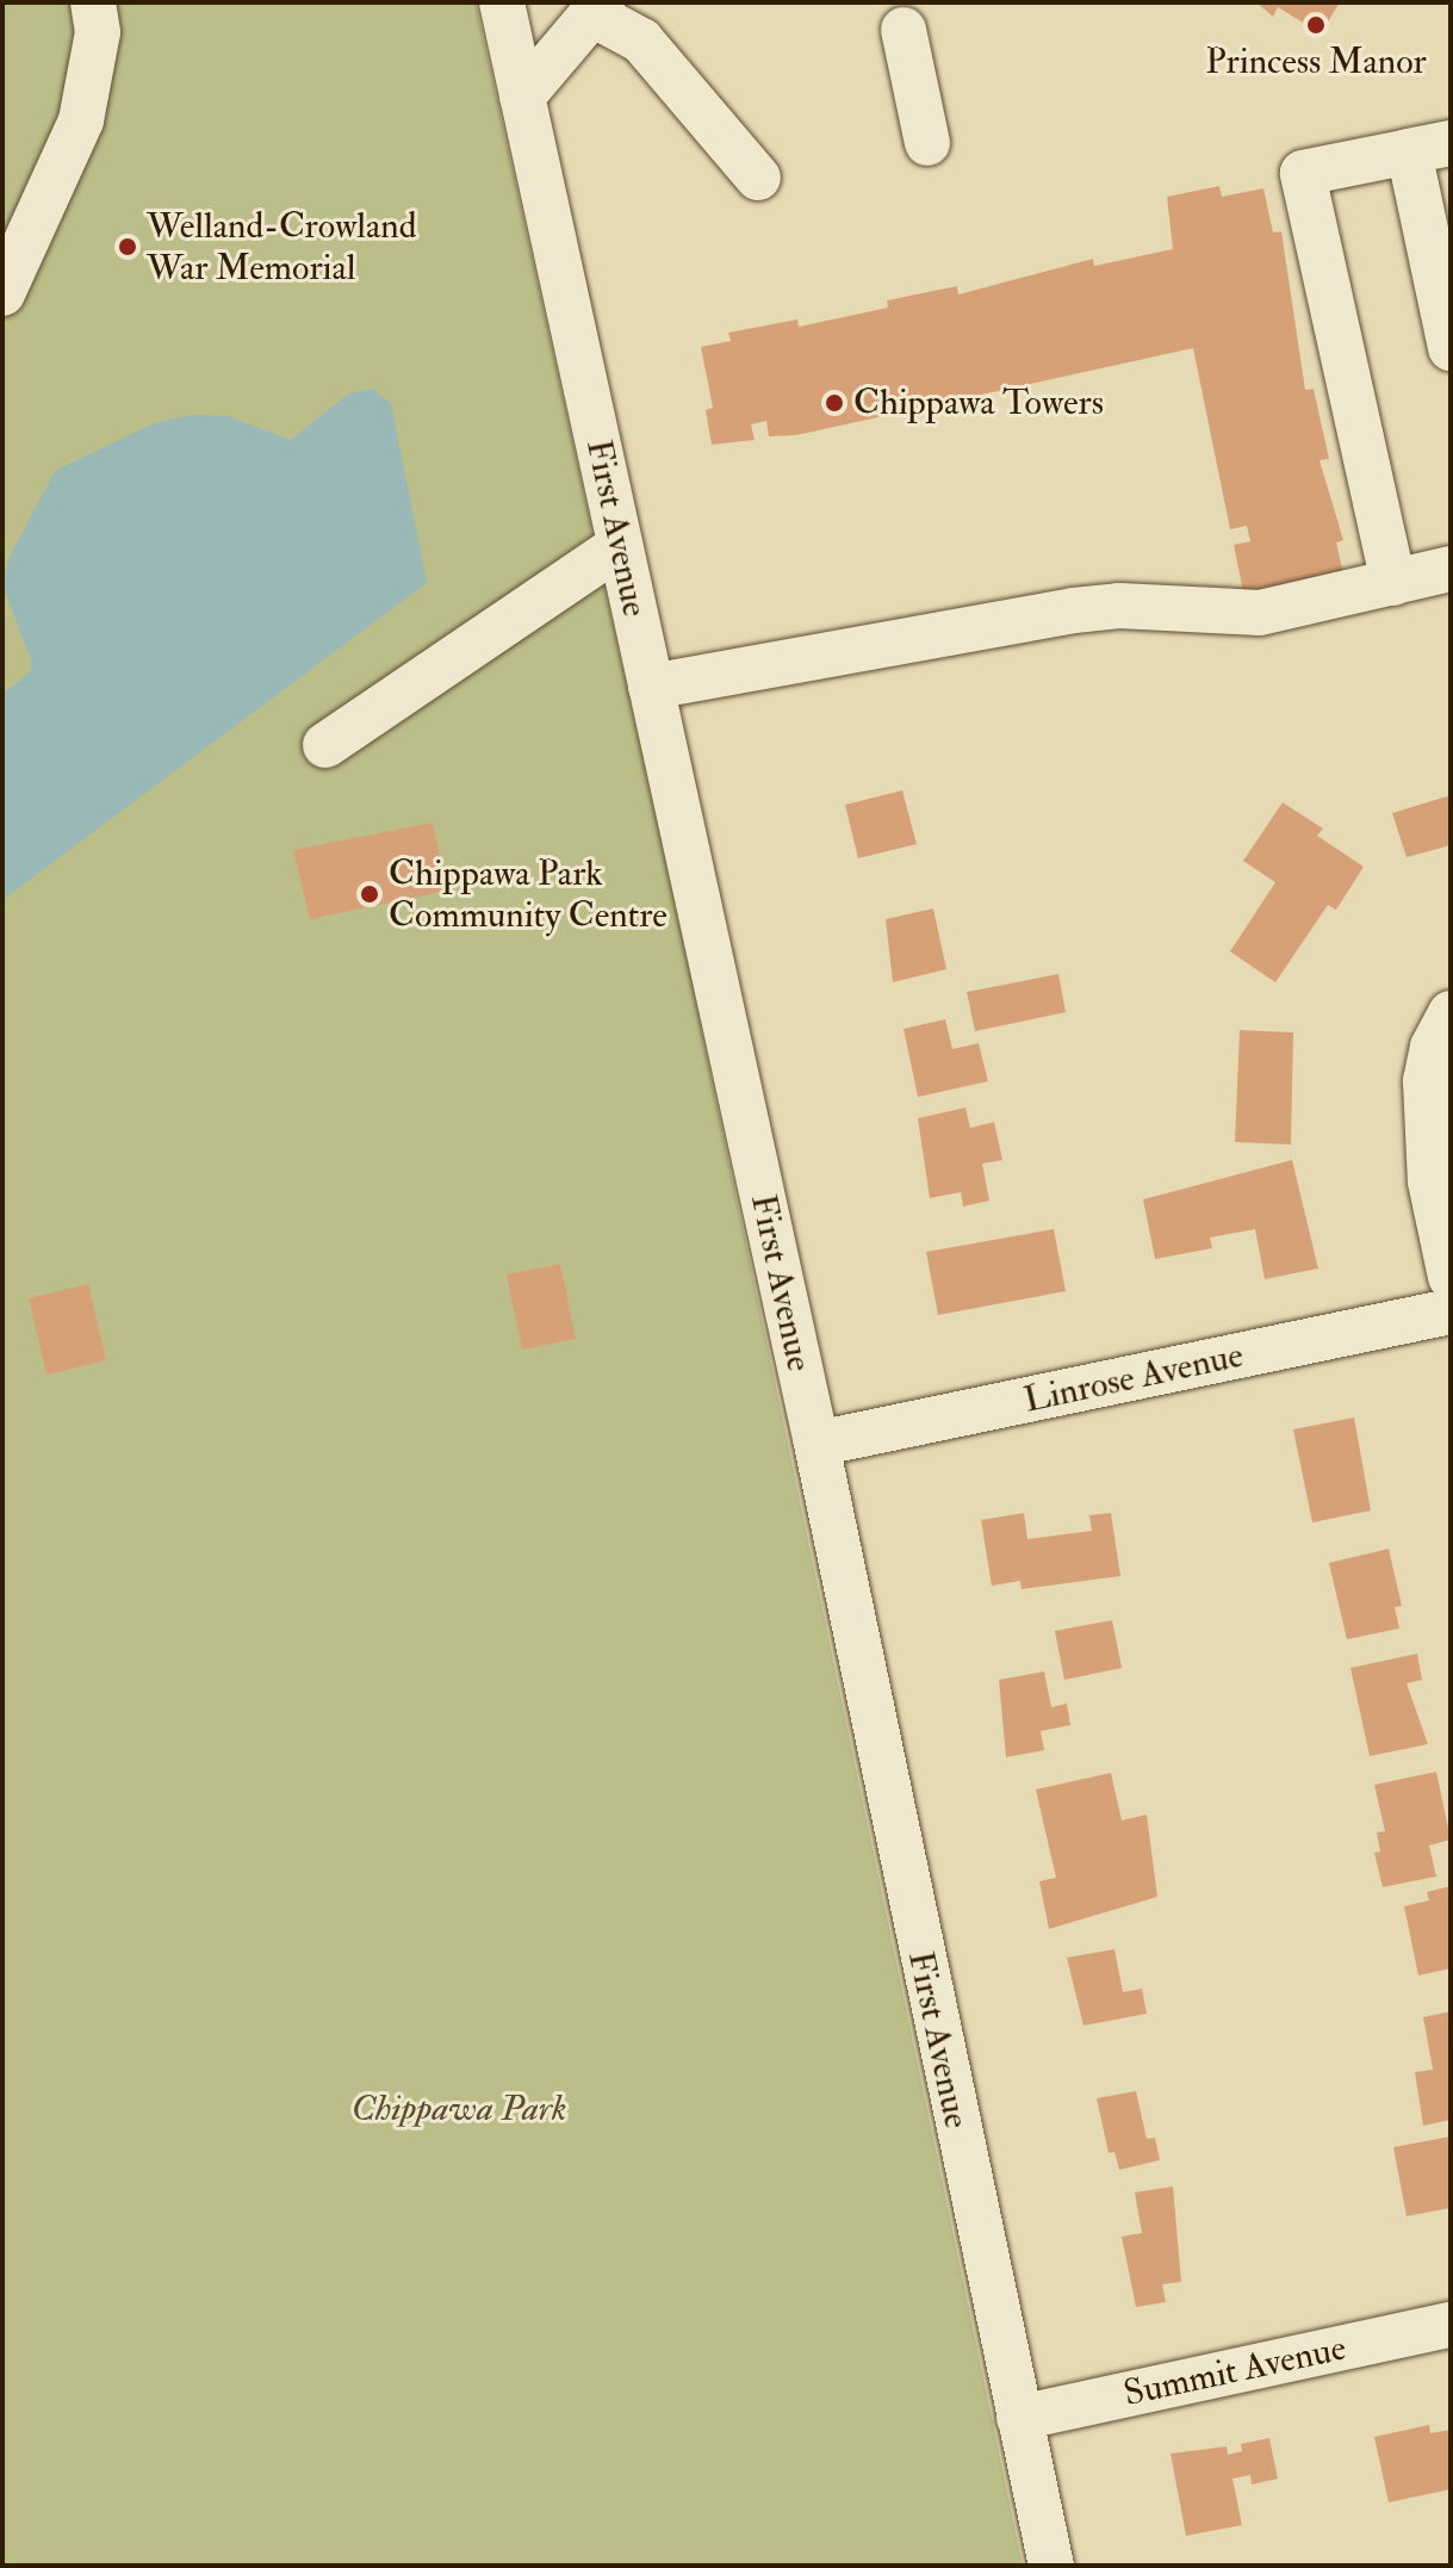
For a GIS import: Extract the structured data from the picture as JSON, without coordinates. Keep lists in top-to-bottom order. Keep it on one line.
{"streets":{"street":["First Avenue","Linrose Avenue","Summit Avenue"]},"crossings":[["First Avenue","Linrose Avenue"],["First Avenue","Summit Avenue"]],"parks":["Chippawa Park"],"places":["Princess Manor","Welland-Crowland War Memorial","Chippawa Towers","Chippawa Park Community Centre"]}
